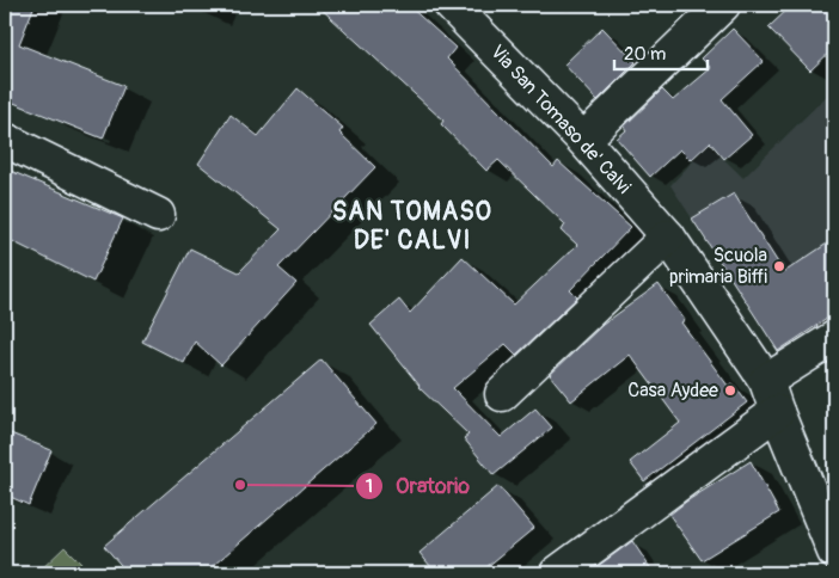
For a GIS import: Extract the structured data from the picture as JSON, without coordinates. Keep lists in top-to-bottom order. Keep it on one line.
{"streets":{"street":["Via San Tomaso de' Calvi"]},"districts":["SAN TOMASO DE' CALVI"],"places":["Scuola primaria Biffi","Casa Aydee","Oratorio"],"scale_bar":"20 m"}
